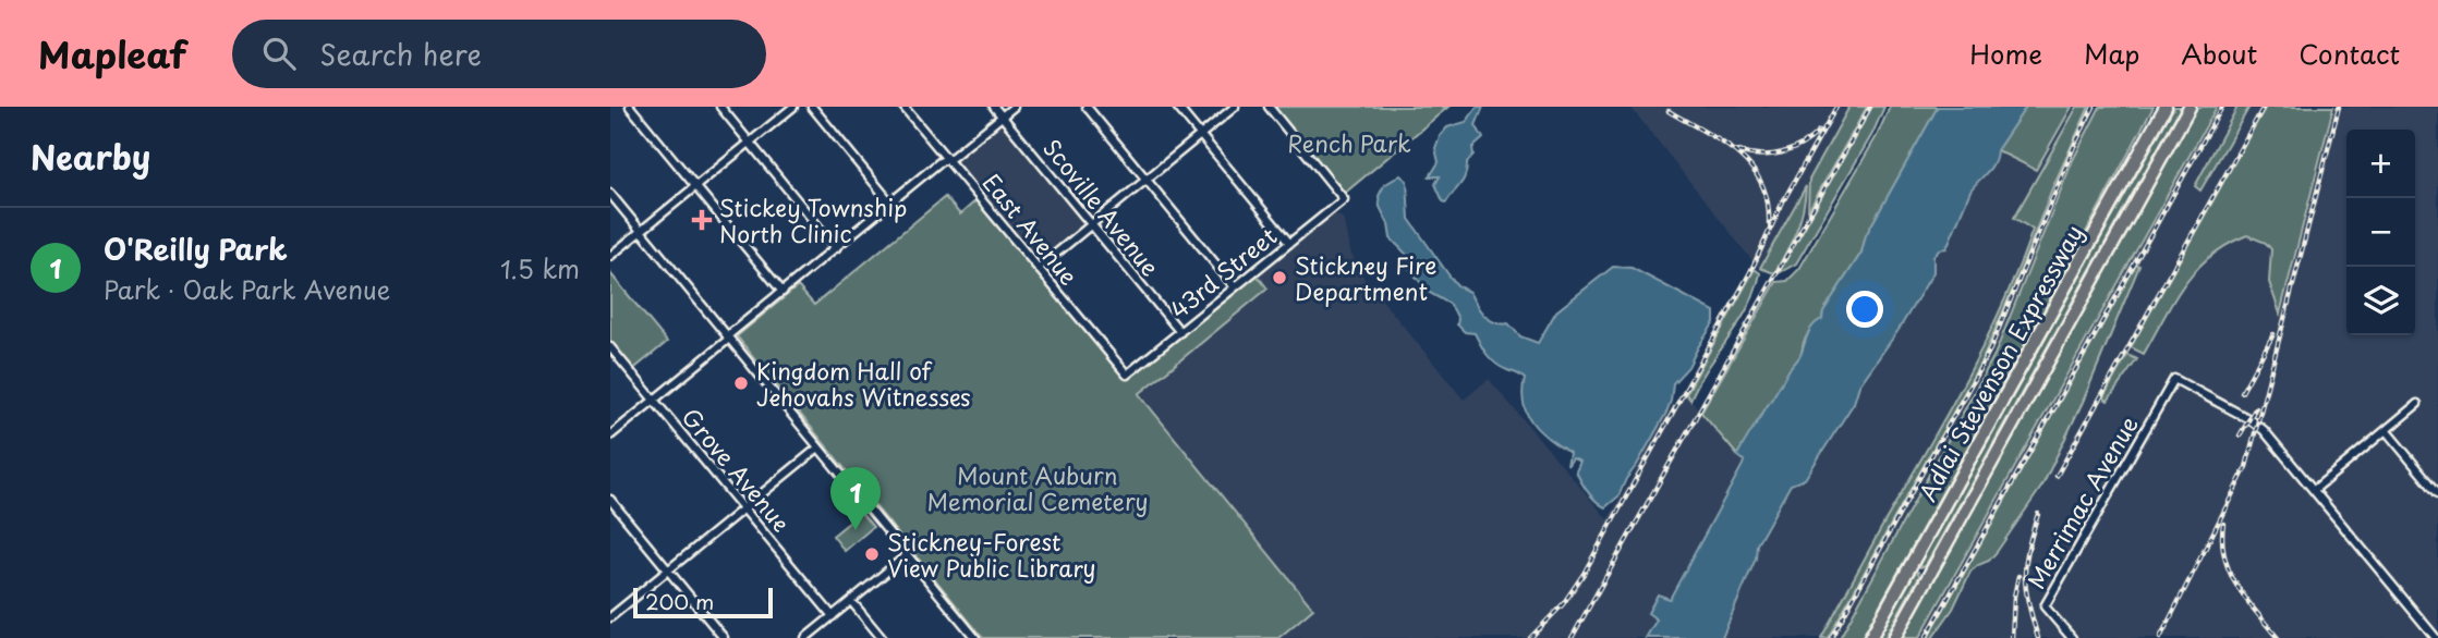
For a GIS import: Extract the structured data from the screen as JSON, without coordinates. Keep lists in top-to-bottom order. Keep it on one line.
{"streets":{"highway":["Adlai Stevenson Expressway"],"street":["Scoville Avenue","East Avenue","43rd Street","Grove Avenue","Merrimac Avenue"]},"crossings":[["Scoville Avenue","43rd Street"],["East Avenue","43rd Street"]],"parks":["Rench Park","Mount Auburn Memorial Cemetery"],"places":{"health":["Stickey Township North Clinic"],"other":["Stickney Fire Department","Kingdom Hall of Jehovahs Witnesses","Stickney-Forest View Public Library"]},"scale_bar":"200 m","page":{"header":"Mapleaf","search":"Search here","nav":["Home","Map","About","Contact"],"heading":"Nearby","map_buttons":["+","−"],"list":[{"mark":"1","name":"O'Reilly Park","note":"Park · Oak Park Avenue","value":"1.5 km"}],"pins":"1","scale":"200 m"}}
